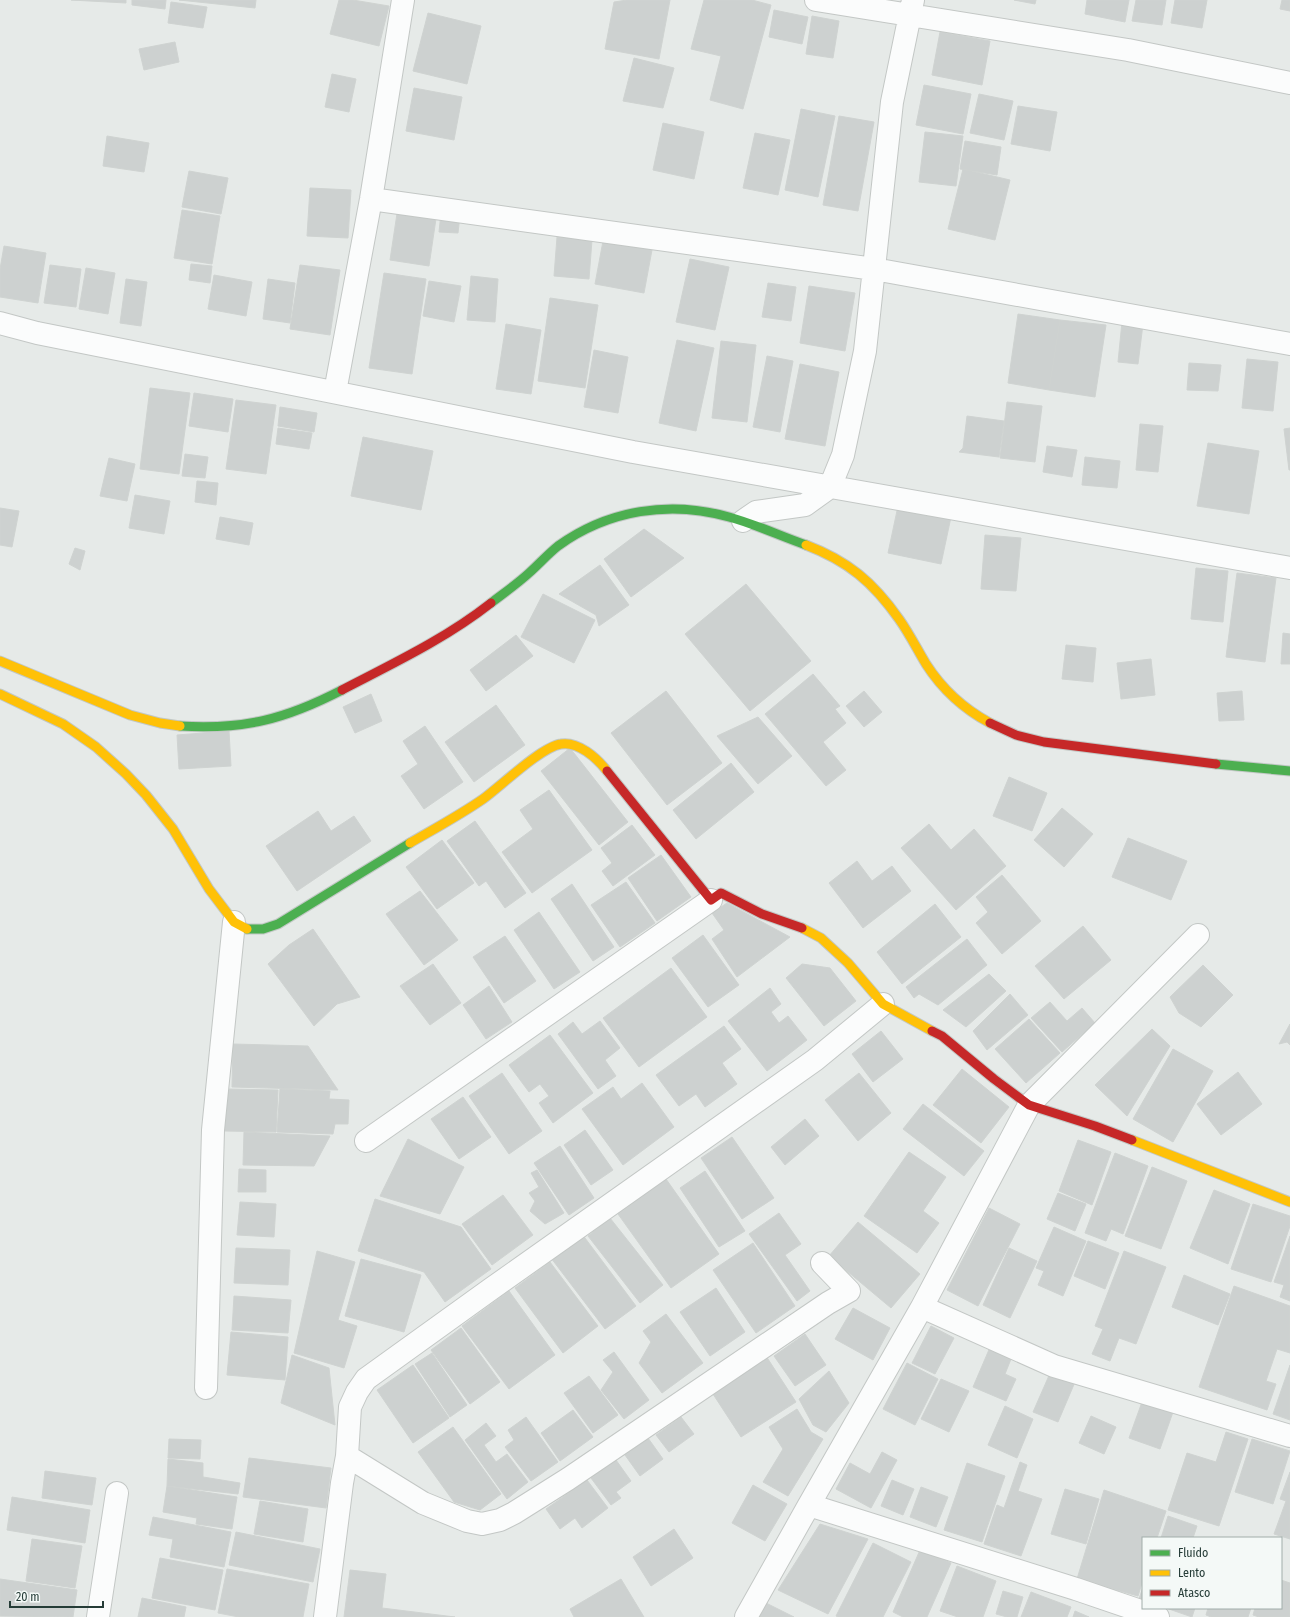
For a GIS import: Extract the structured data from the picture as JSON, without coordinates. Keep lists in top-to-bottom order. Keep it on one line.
{"legend":["Fluido","Lento","Atasco"],"scale_bar":"20 m"}
